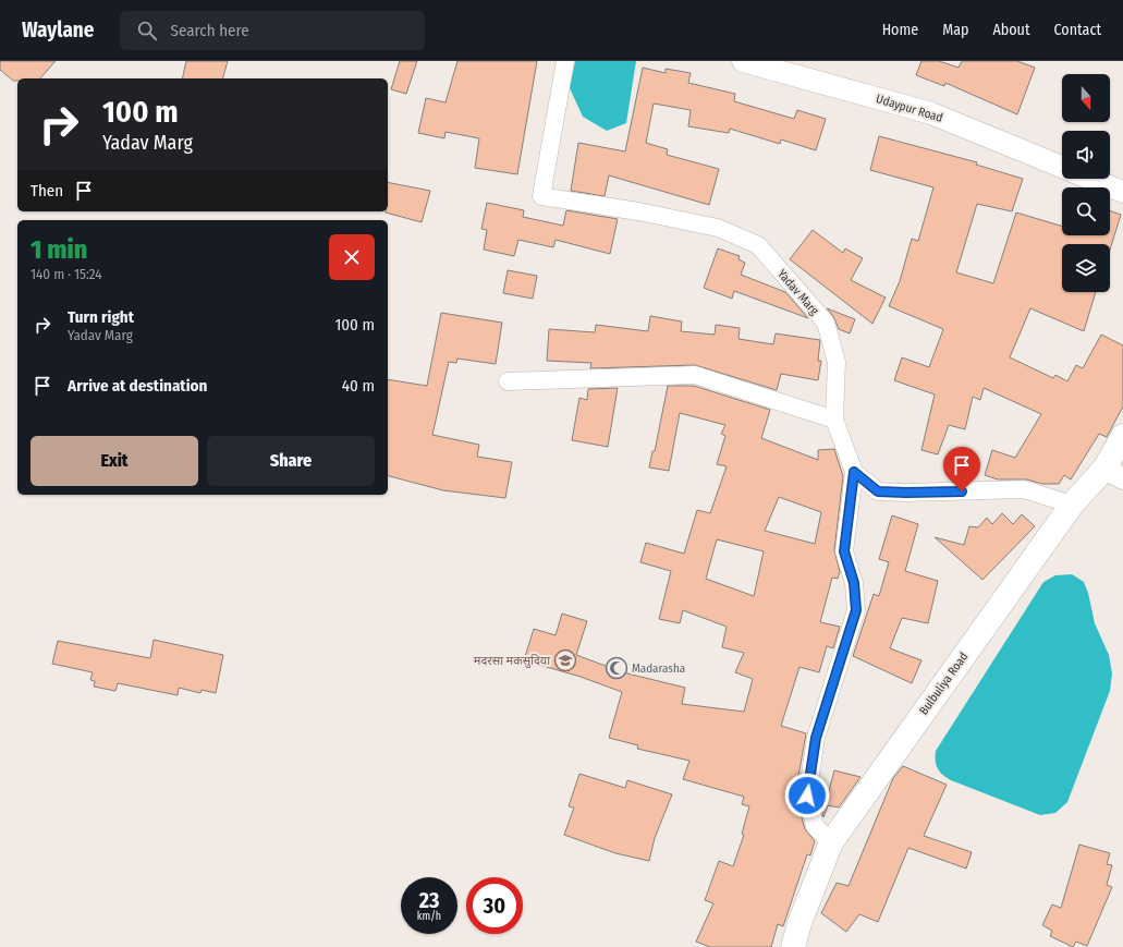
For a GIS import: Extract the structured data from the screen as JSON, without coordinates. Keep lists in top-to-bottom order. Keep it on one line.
{"streets":{"main road":["Bulbuliya Road"],"street":["Udaypur Road","Yadav Marg"]},"places":{"school or university":["मदरसा मकसुदिया"],"mosque":["Madarasha"]},"north":"bottom","page":{"header":"Waylane","search":"Search here","nav":["Home","Map","About","Contact"],"turn":["100 m","Yadav Marg"],"then":"Then","heading":["1 min","140 m · 15:24"],"list":[{"name":"Turn right","note":"Yadav Marg","value":"100 m"},{"name":"Arrive at destination","value":"40 m"}],"buttons":["Exit","Share"],"speed":"23 km/h","limit":"30"}}
